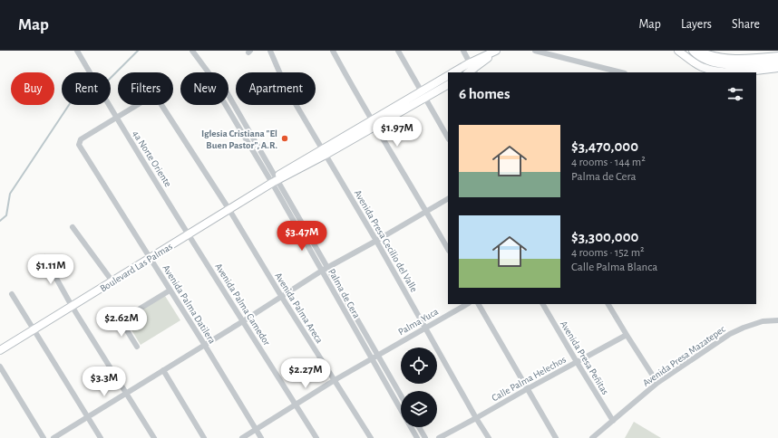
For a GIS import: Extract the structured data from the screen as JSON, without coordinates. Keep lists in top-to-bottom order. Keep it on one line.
{"streets":{"main road":["Boulevard Las Palmas"],"street":["4a Norte Oriente","Avenida Presa Cecilio del Valle","Palma de Cera","Avenida Palma Datilera","Avenida Palma Camedor","Avenida Palma Areca","Palma Yuca","Avenida Presa Mazatepec","Avenida Presa Peñitas","Calle Palma Helechos"]},"crossings":[["4a Norte Oriente","Boulevard Las Palmas"],["4a Norte Oriente","Avenida Palma Datilera"],["4a Norte Oriente","Avenida Palma Camedor"],["4a Norte Oriente","Avenida Palma Areca"],["Avenida Presa Cecilio del Valle","Boulevard Las Palmas"],["Avenida Presa Cecilio del Valle","Palma Yuca"],["Avenida Presa Cecilio del Valle","Calle Palma Helechos"],["Boulevard Las Palmas","Palma de Cera"],["Boulevard Las Palmas","Avenida Palma Datilera"],["Boulevard Las Palmas","Avenida Palma Camedor"],["Boulevard Las Palmas","Avenida Palma Areca"],["Palma de Cera","Palma Yuca"],["Avenida Palma Datilera","Avenida Palma Areca"],["Avenida Palma Datilera","Palma Yuca"],["Avenida Palma Camedor","Palma Yuca"],["Avenida Palma Areca","Palma Yuca"],["Avenida Presa Mazatepec","Avenida Presa Peñitas"],["Avenida Presa Peñitas","Calle Palma Helechos"]],"places":["Iglesia Cristiana \"El Buen Pastor\", A.R."],"page":{"header":"Map","nav":["Map","Layers","Share"],"chip":["Buy","Rent","Filters","New","Apartment"],"heading":"6 homes","list":[{"name":"$3,470,000","note":"4 rooms · 144 m² · Palma de Cera"},{"name":"$3,300,000","note":"4 rooms · 152 m² · Calle Palma Blanca"}],"price":["$1.97M","$3.47M","$1.11M","$2.62M","$2.27M","$3.3M"]}}
